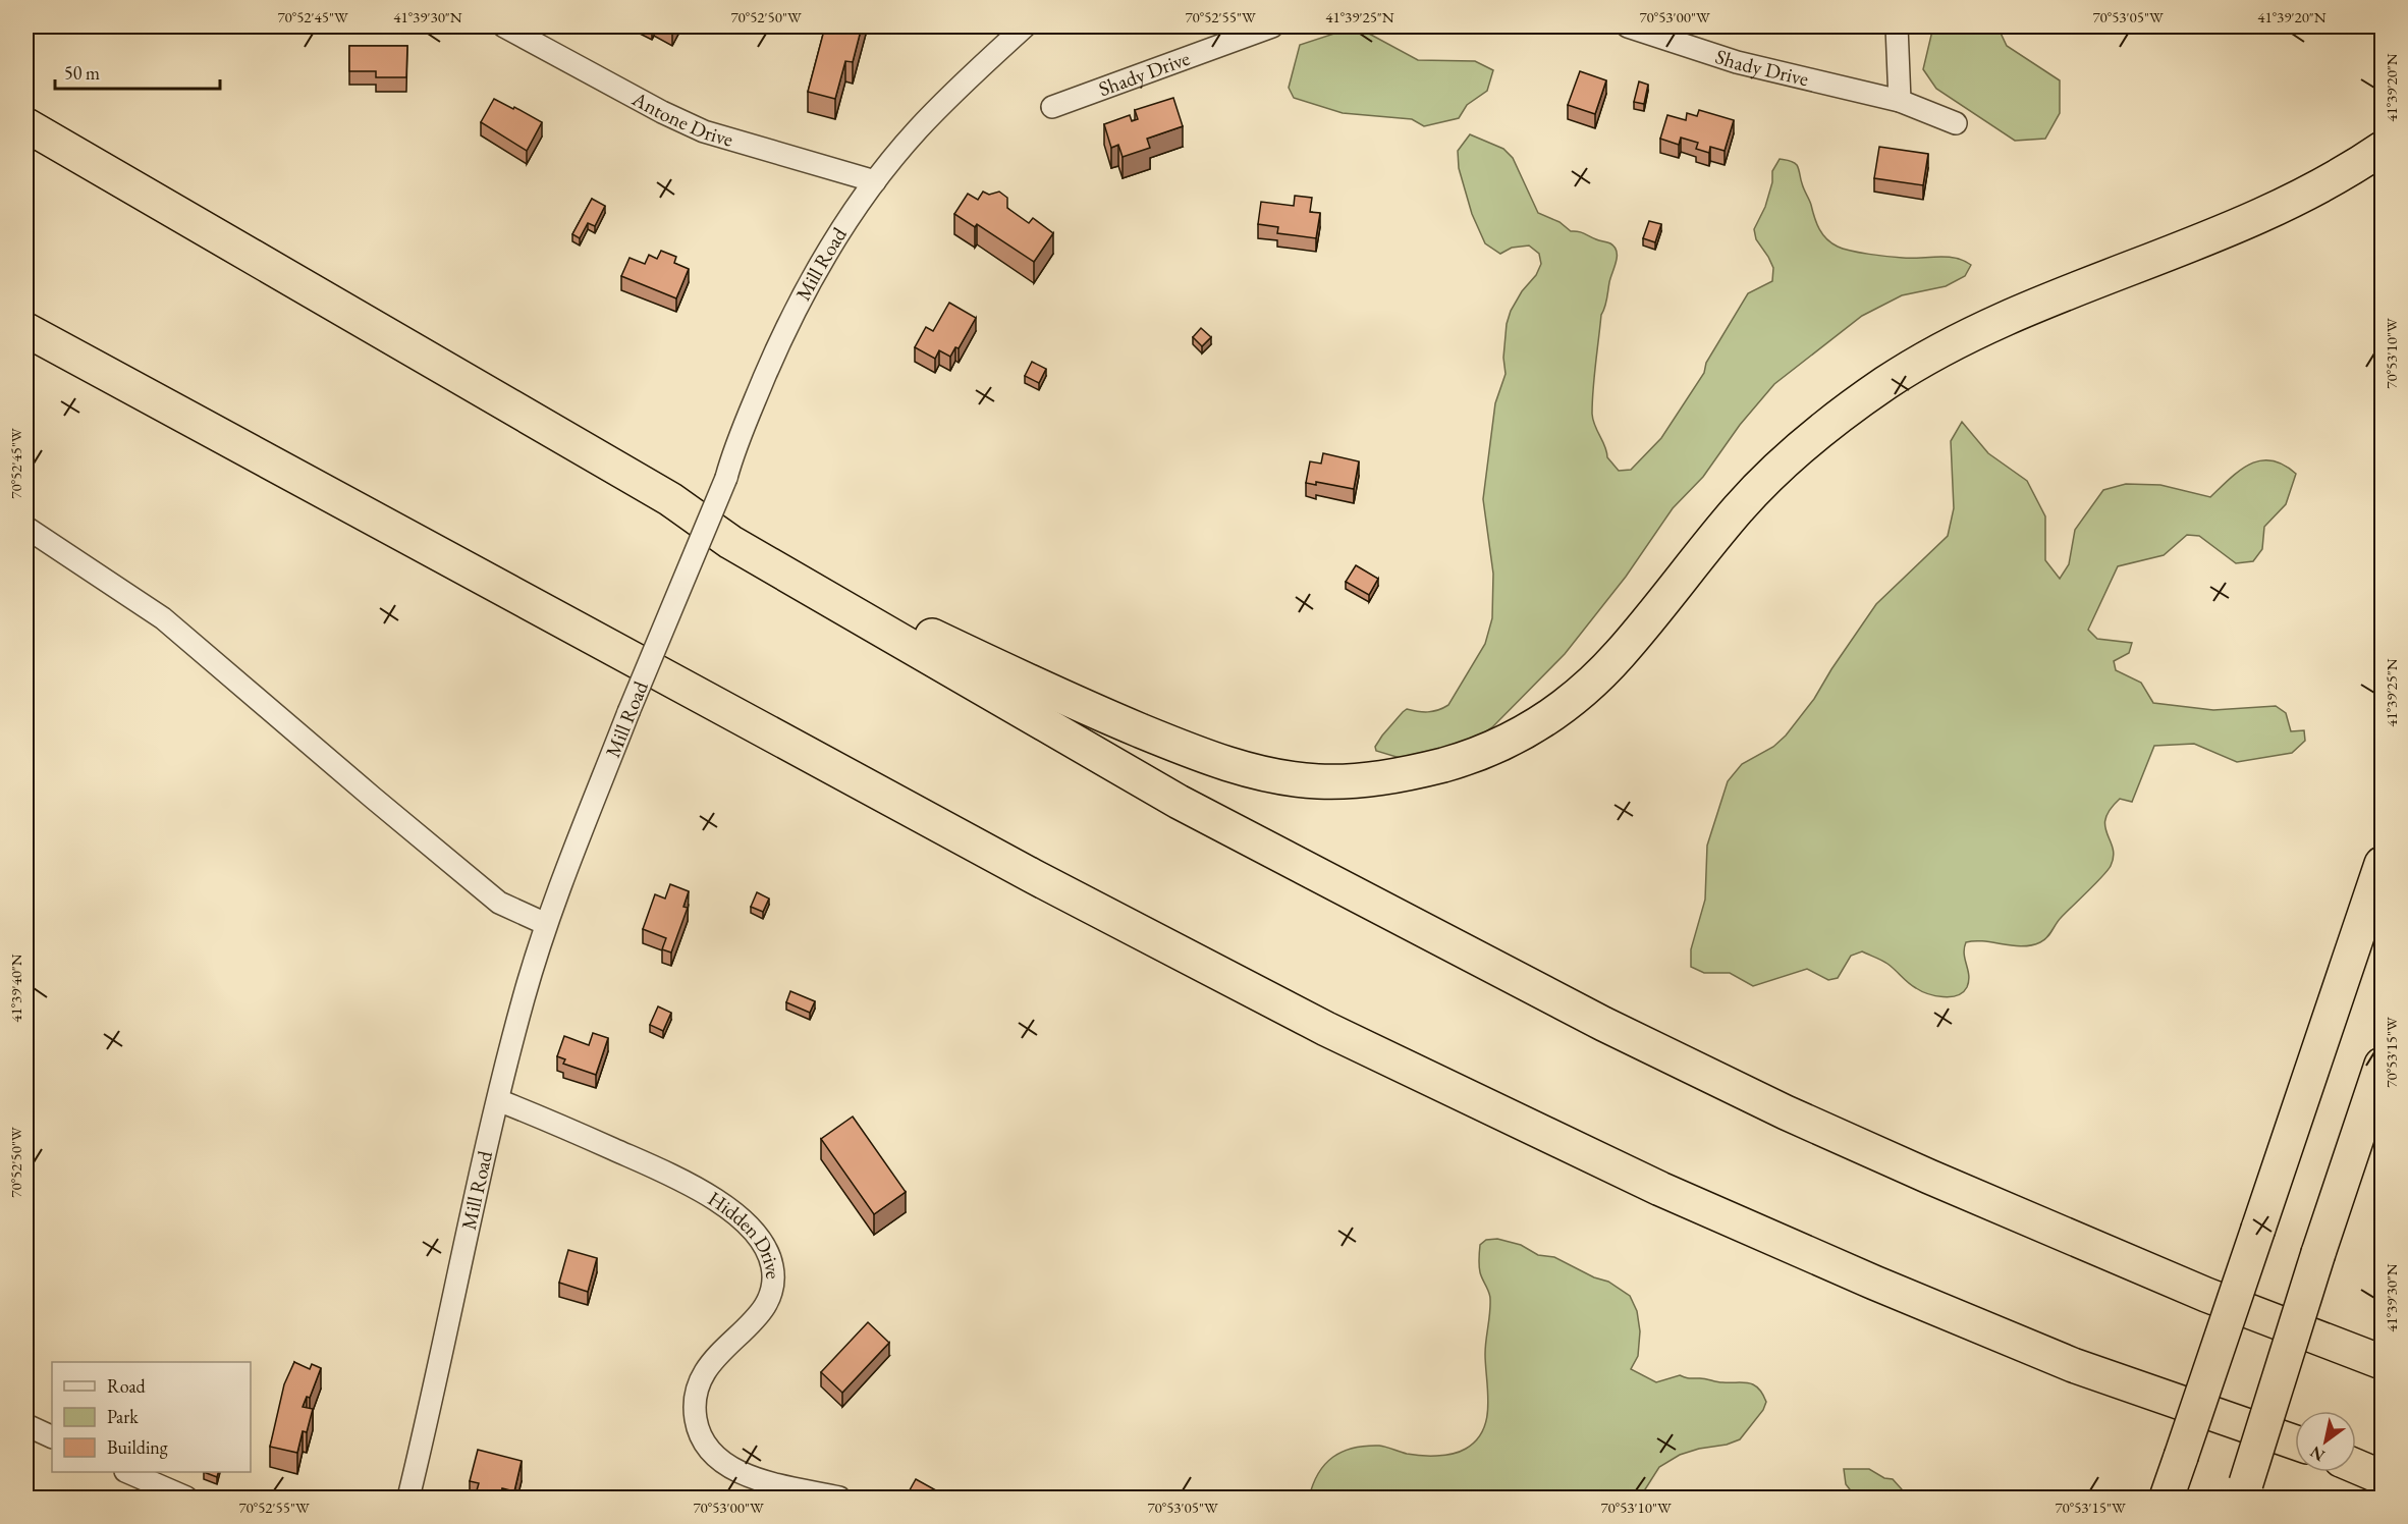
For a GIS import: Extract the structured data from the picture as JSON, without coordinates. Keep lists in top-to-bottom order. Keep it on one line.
{"streets":{"street":["Shady Drive","Antone Drive","Mill Road","Hidden Drive"]},"crossings":[["Antone Drive","Mill Road"],["Mill Road","Hidden Drive"]],"legend":["Road","Park","Building"],"scale_bar":"50 m","north":"bottom left","coordinates":["70°52'45\"W","41°39'30\"N","70°52'50\"W","70°52'55\"W","41°39'25\"N","70°53'00\"W","70°53'05\"W","41°39'20\"N","70°53'10\"W","41°39'40\"N","70°53'15\"W"]}
